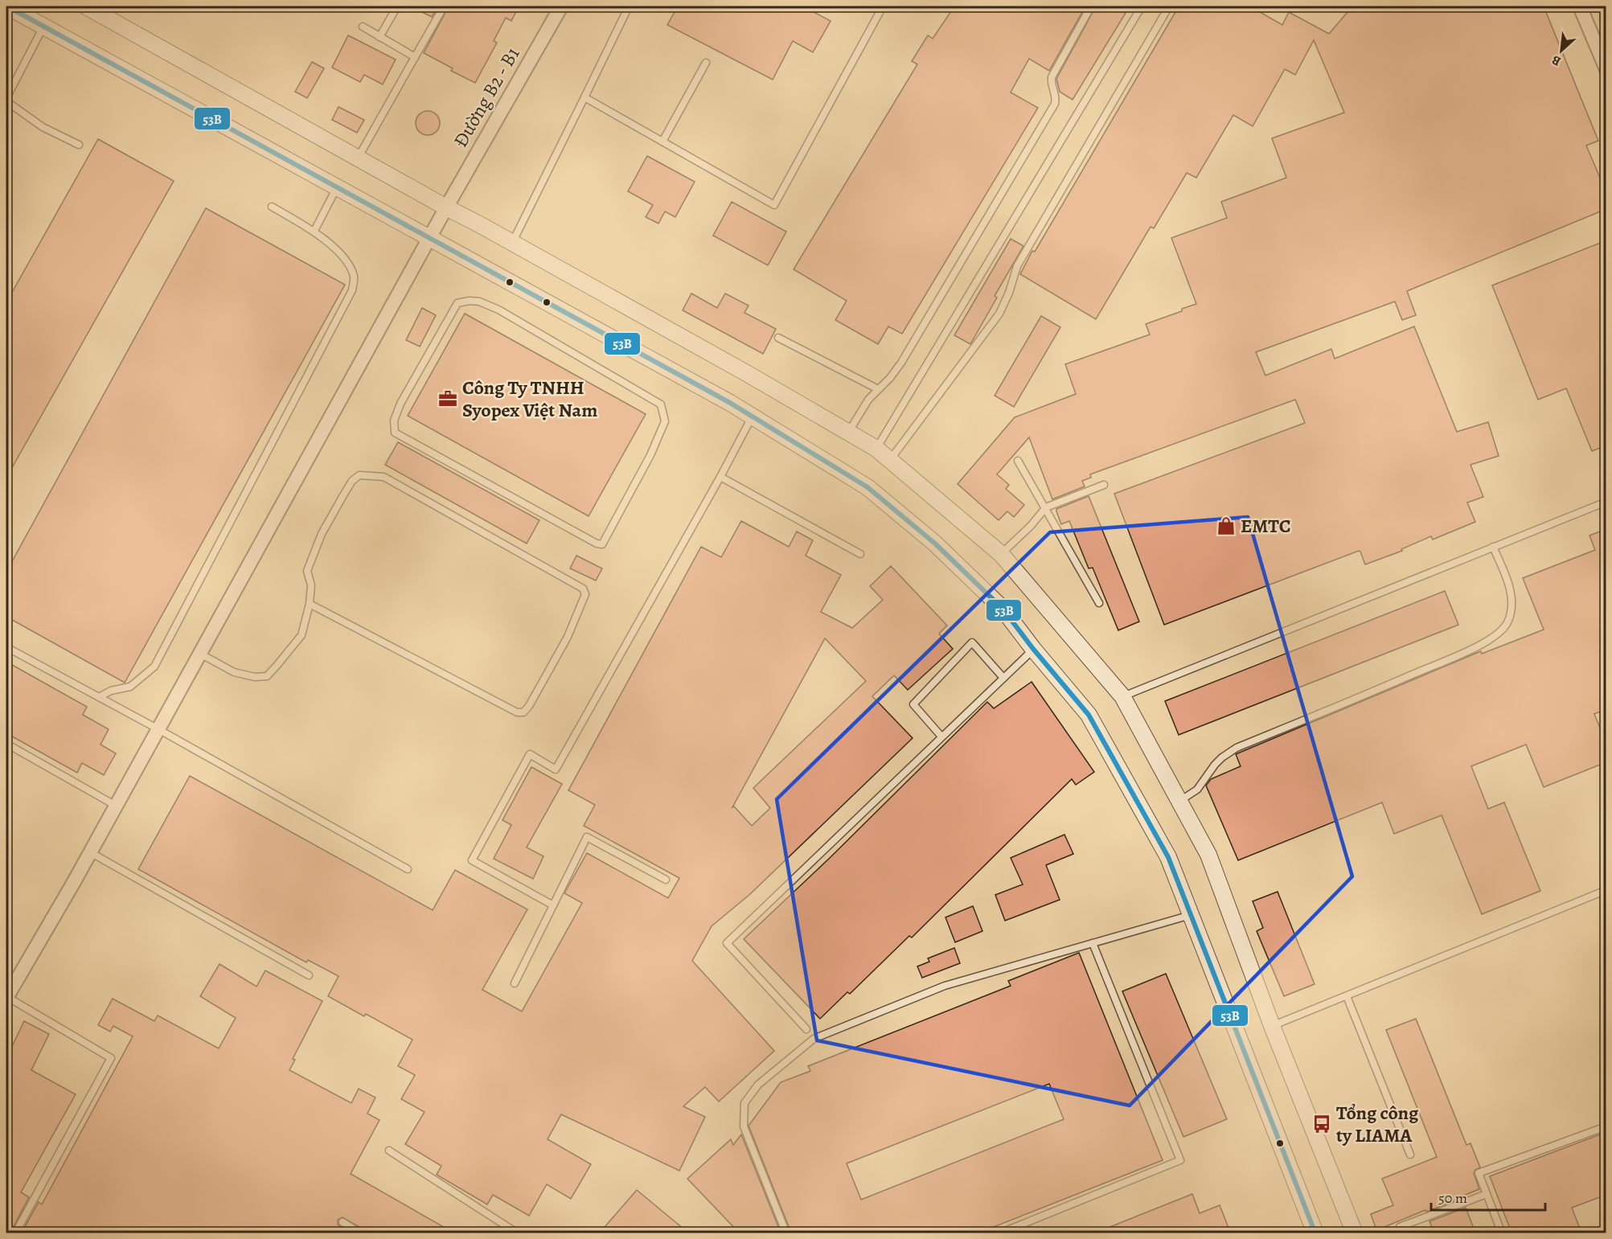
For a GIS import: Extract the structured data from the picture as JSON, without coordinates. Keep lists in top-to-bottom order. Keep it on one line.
{"streets":{"street":["Đường B2 - B1"]},"places":{"office":["Công Ty TNHH Syopex Việt Nam"],"shop":["EMTC"],"bus stop":["Tổng công ty LIAMA"]},"lines":["transit line 53B"],"scale_bar":"50 m","north":"bottom left"}
